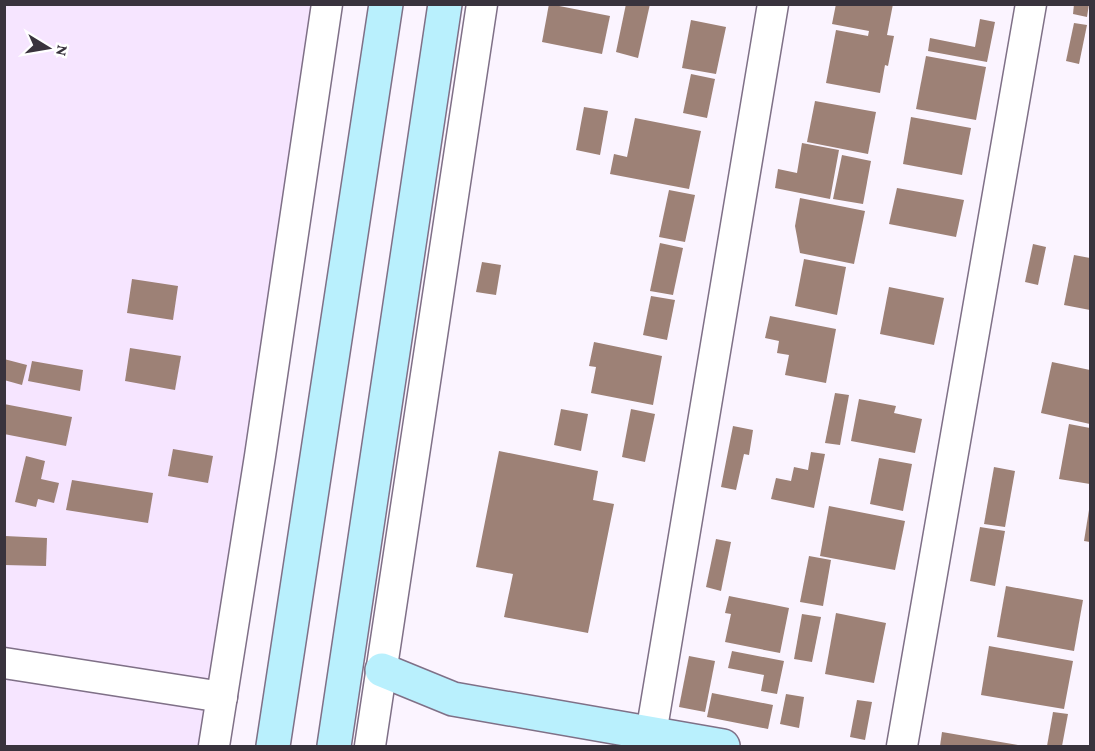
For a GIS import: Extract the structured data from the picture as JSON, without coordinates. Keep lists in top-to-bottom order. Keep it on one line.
{"north":"right"}
